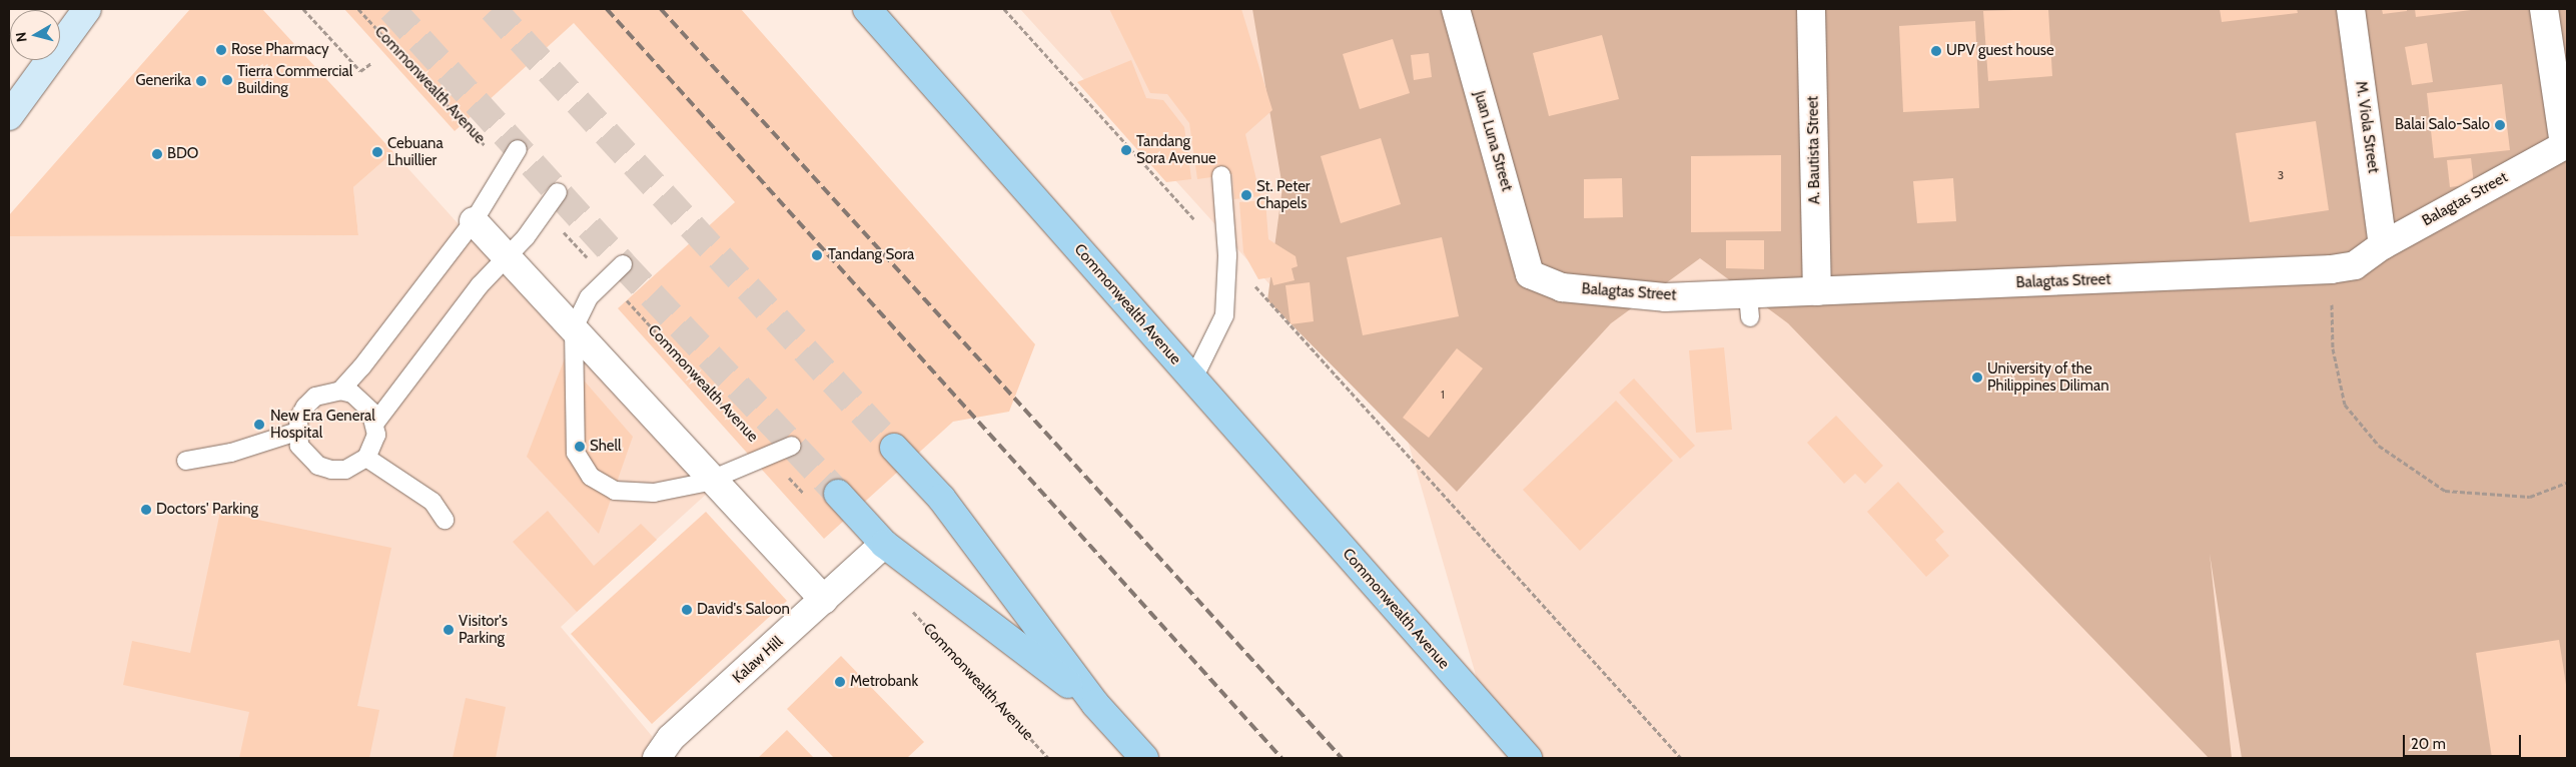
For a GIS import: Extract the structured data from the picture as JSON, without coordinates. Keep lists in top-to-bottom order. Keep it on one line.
{"streets":{"main road":["Commonwealth Avenue"],"street":["M. Viola Street","Juan Luna Street","A. Bautista Street","Balagtas Street","Kalaw Hill"]},"crossings":[["M. Viola Street","Balagtas Street"],["Juan Luna Street","Balagtas Street"],["A. Bautista Street","Balagtas Street"]],"places":["Rose Pharmacy","UPV guest house","Tierra Commercial Building","Generika","Balai Salo-Salo","Tandang Sora Avenue","Cebuana Lhuillier","BDO","St. Peter Chapels","Tandang Sora","University of the Philippines Diliman","New Era General Hospital","Shell","Doctors' Parking","David's Saloon","Visitor's Parking","Metrobank"],"house_numbers":["3","1"],"scale_bar":"20 m","north":"left"}
